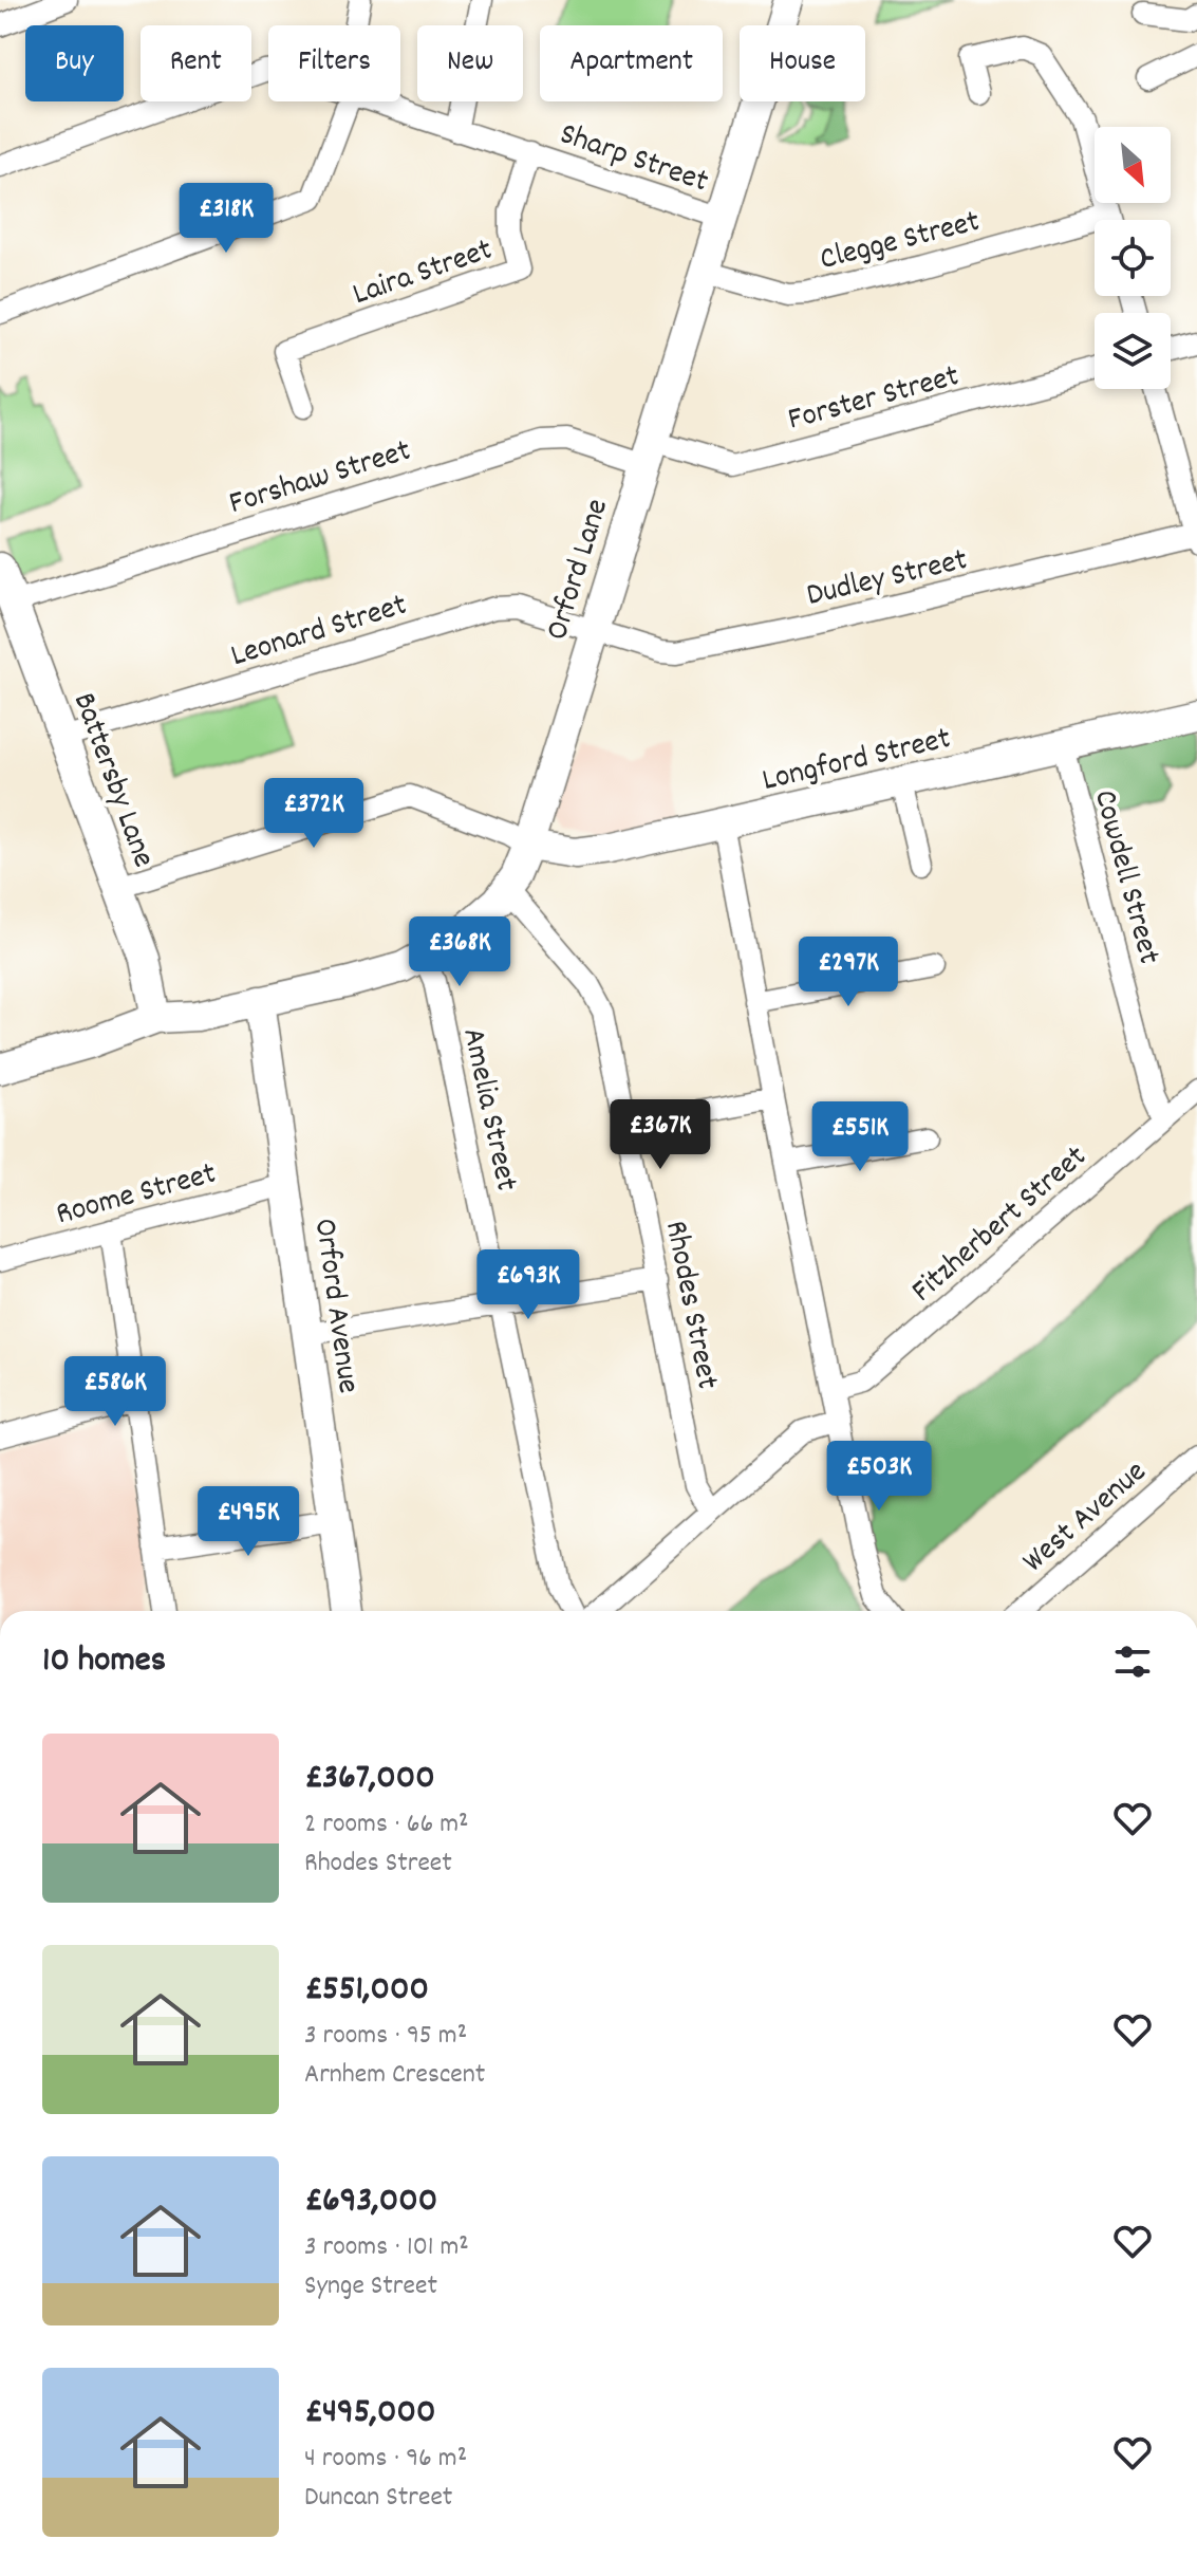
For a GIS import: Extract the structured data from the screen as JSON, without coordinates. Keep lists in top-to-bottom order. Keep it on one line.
{"streets":{"street":["Sharp Street","Clegge Street","Laira Street","Forster Street","Forshaw Street","Orford Lane","Dudley Street","Leonard Street","Longford Street","Battersby Lane","Cowdell Street","Amelia Street","Roome Street","Fitzherbert Street","Rhodes Street","Orford Avenue","West Avenue"]},"crossings":[["Sharp Street","Laira Street"],["Sharp Street","Orford Lane"],["Clegge Street","Orford Lane"],["Forster Street","Forshaw Street"],["Forster Street","Orford Lane"],["Forshaw Street","Orford Lane"],["Forshaw Street","Battersby Lane"],["Orford Lane","Dudley Street"],["Orford Lane","Leonard Street"],["Orford Lane","Longford Street"],["Orford Lane","Battersby Lane"],["Orford Lane","Amelia Street"],["Orford Lane","Rhodes Street"],["Orford Lane","Orford Avenue"],["Dudley Street","Leonard Street"],["Leonard Street","Battersby Lane"],["Longford Street","Cowdell Street"],["Cowdell Street","Fitzherbert Street"],["Roome Street","Orford Avenue"]],"north":"bottom right","page":{"chip":["Buy","Rent","Filters","New","Apartment","House"],"price":["£318K","£372K","£368K","£297K","£367K","£551K","£693K","£586K","£503K","£495K"],"heading":"10 homes","list":[{"name":"£367,000","note":"2 rooms · 66 m² · Rhodes Street"},{"name":"£551,000","note":"3 rooms · 95 m² · Arnhem Crescent"},{"name":"£693,000","note":"3 rooms · 101 m² · Synge Street"},{"name":"£495,000","note":"4 rooms · 96 m² · Duncan Street"}]}}
